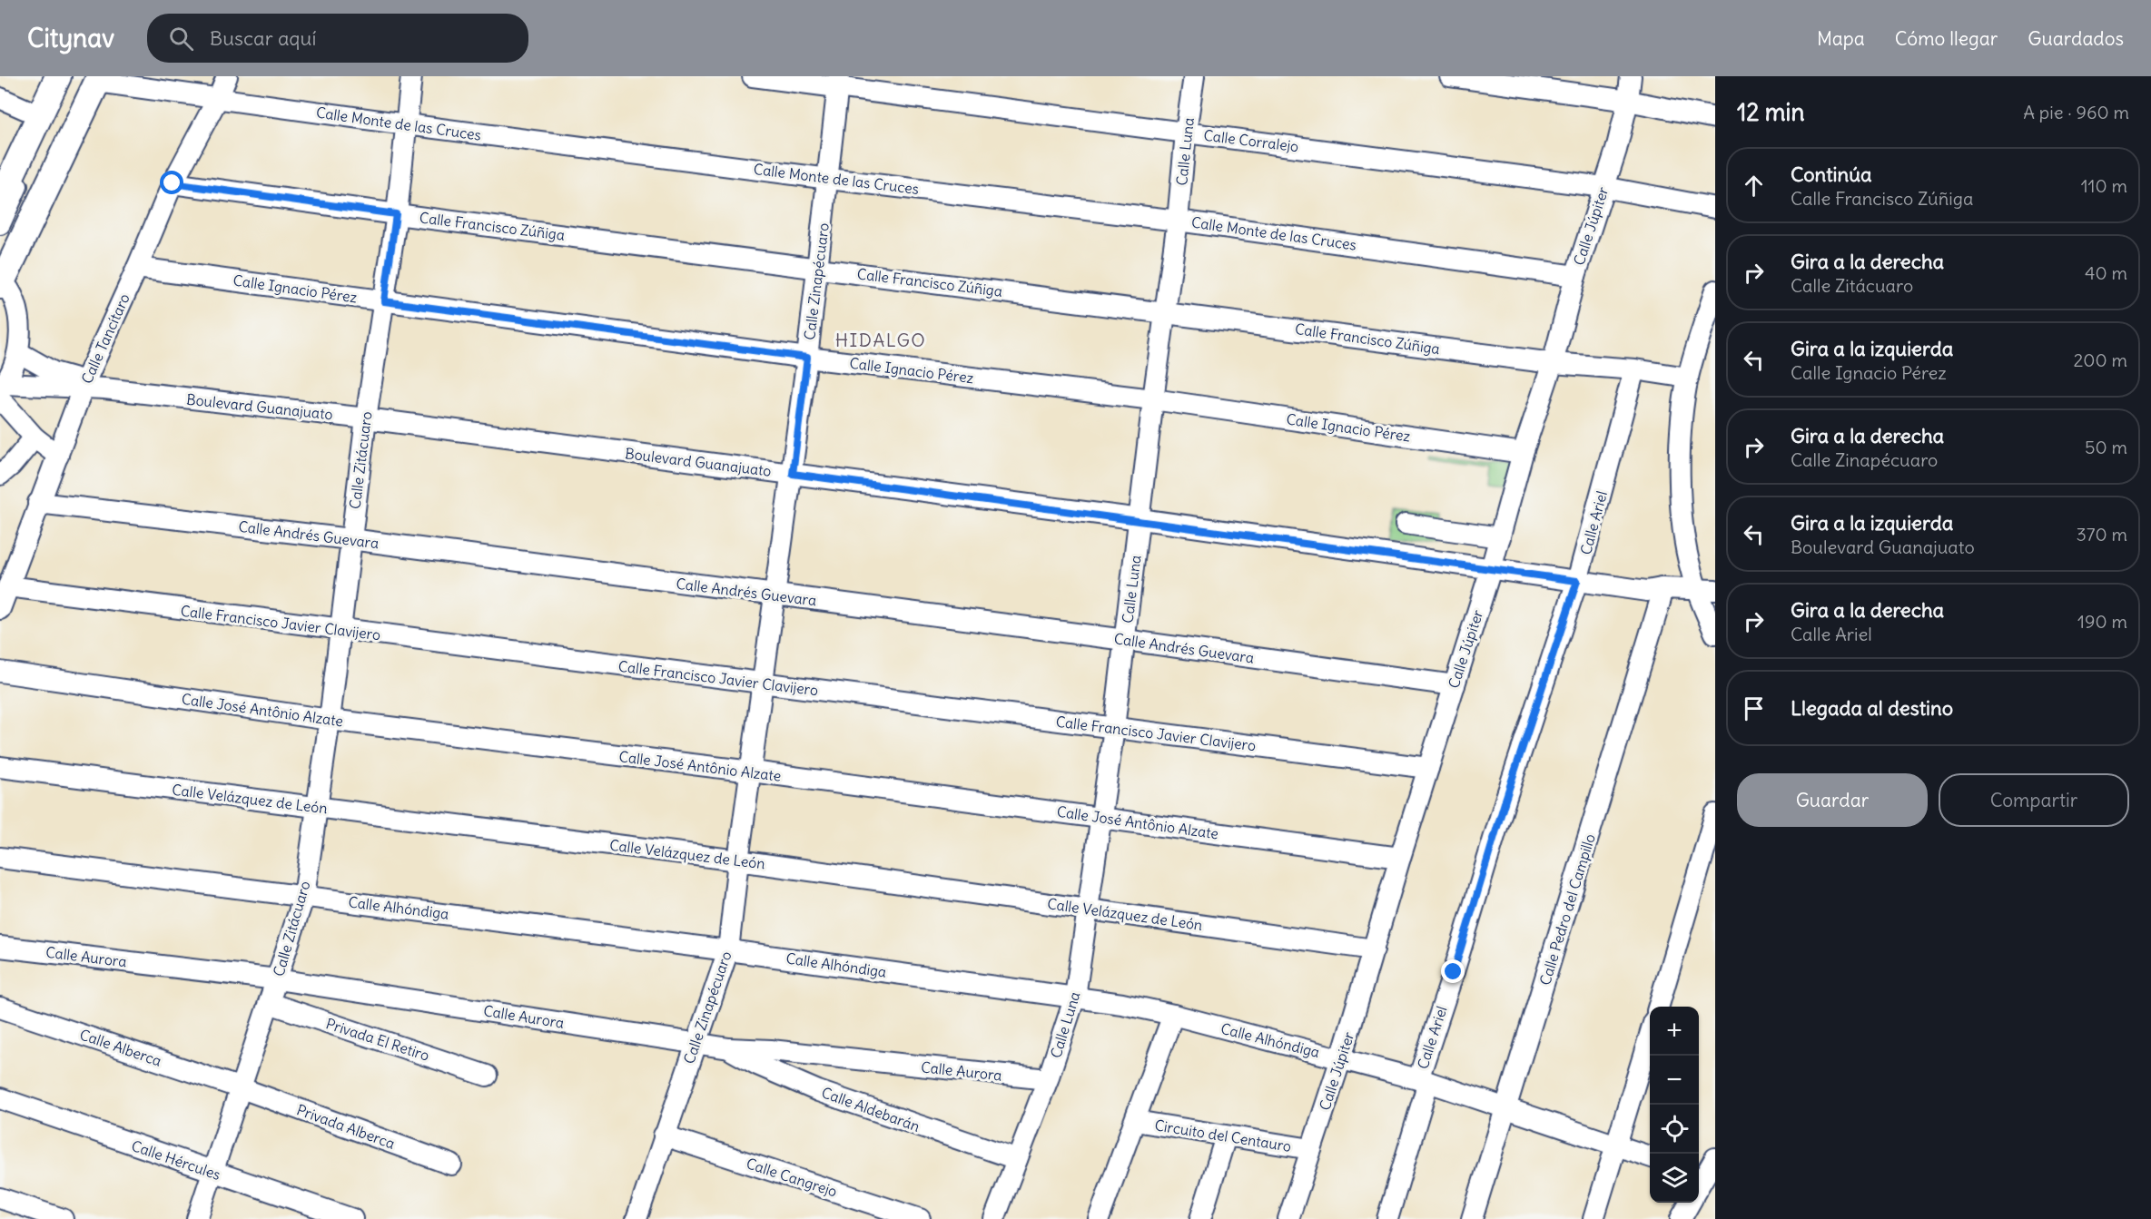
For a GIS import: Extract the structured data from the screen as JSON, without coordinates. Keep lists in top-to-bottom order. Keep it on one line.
{"streets":{"street":["Calle Monte de las Cruces","Calle Corralejo","Calle Luna","Calle Francisco Zúñiga","Calle Júpiter","Calle Zinapécuaro","Calle Ignacio Pérez","Calle Tancítaro","Boulevard Guanajuato","Calle Zitácuaro","Calle Ariel","Calle Andrés Guevara","Calle Francisco Javier Clavijero","Calle José Antônio Alzate","Calle Velázquez de León","Calle Alhóndiga","Calle Pedro del Campillo","Calle Aurora","Privada El Retiro","Calle Alberca","Calle Aldebarán","Privada Alberca","Circuito del Centauro","Calle Hércules","Calle Cangrejo"]},"crossings":[["Calle Monte de las Cruces","Calle Luna"],["Calle Monte de las Cruces","Calle Júpiter"],["Calle Monte de las Cruces","Calle Zinapécuaro"],["Calle Monte de las Cruces","Calle Tancítaro"],["Calle Monte de las Cruces","Calle Zitácuaro"],["Calle Corralejo","Calle Luna"],["Calle Corralejo","Calle Júpiter"],["Calle Corralejo","Calle Zinapécuaro"],["Calle Luna","Calle Francisco Zúñiga"],["Calle Luna","Calle Ignacio Pérez"],["Calle Luna","Boulevard Guanajuato"],["Calle Luna","Calle Andrés Guevara"],["Calle Luna","Calle Francisco Javier Clavijero"],["Calle Luna","Calle José Antônio Alzate"],["Calle Luna","Calle Velázquez de León"],["Calle Luna","Calle Alhóndiga"],["Calle Luna","Calle Aurora"],["Calle Luna","Calle Aldebarán"],["Calle Francisco Zúñiga","Calle Júpiter"],["Calle Francisco Zúñiga","Calle Zinapécuaro"],["Calle Francisco Zúñiga","Calle Tancítaro"],["Calle Francisco Zúñiga","Calle Zitácuaro"],["Calle Francisco Zúñiga","Calle Ariel"],["Calle Júpiter","Calle Ignacio Pérez"],["Calle Júpiter","Boulevard Guanajuato"],["Calle Júpiter","Calle Andrés Guevara"],["Calle Júpiter","Calle Francisco Javier Clavijero"],["Calle Júpiter","Calle José Antônio Alzate"],["Calle Júpiter","Calle Velázquez de León"],["Calle Júpiter","Calle Alhóndiga"],["Calle Júpiter","Circuito del Centauro"],["Calle Zinapécuaro","Calle Ignacio Pérez"],["Calle Zinapécuaro","Boulevard Guanajuato"],["Calle Zinapécuaro","Calle Andrés Guevara"],["Calle Zinapécuaro","Calle Francisco Javier Clavijero"],["Calle Zinapécuaro","Calle José Antônio Alzate"],["Calle Zinapécuaro","Calle Velázquez de León"],["Calle Zinapécuaro","Calle Alhóndiga"],["Calle Zinapécuaro","Calle Aurora"],["Calle Zinapécuaro","Calle Cangrejo"],["Calle Ignacio Pérez","Calle Tancítaro"],["Calle Ignacio Pérez","Calle Zitácuaro"],["Calle Tancítaro","Boulevard Guanajuato"],["Calle Tancítaro","Calle Andrés Guevara"],["Calle Tancítaro","Calle Francisco Javier Clavijero"],["Boulevard Guanajuato","Calle Zitácuaro"],["Boulevard Guanajuato","Calle Ariel"],["Boulevard Guanajuato","Calle Pedro del Campillo"],["Calle Zitácuaro","Calle Andrés Guevara"],["Calle Zitácuaro","Calle Francisco Javier Clavijero"],["Calle Zitácuaro","Calle José Antônio Alzate"],["Calle Zitácuaro","Calle Velázquez de León"],["Calle Zitácuaro","Calle Alhóndiga"],["Calle Zitácuaro","Calle Aurora"],["Calle Zitácuaro","Privada El Retiro"],["Calle Zitácuaro","Calle Alberca"],["Calle Zitácuaro","Privada Alberca"],["Calle Zitácuaro","Calle Hércules"],["Calle Ariel","Calle Alhóndiga"],["Calle Alhóndiga","Calle Pedro del Campillo"],["Calle Alhóndiga","Circuito del Centauro"],["Calle Aurora","Calle Aldebarán"],["Calle Alberca","Privada Alberca"]],"districts":["HIDALGO"],"page":{"header":"Citynav","search":"Buscar aquí","nav":["Mapa","Cómo llegar","Guardados"],"heading":["12 min","A pie · 960 m"],"list":[["Continúa","Calle Francisco Zúñiga","110 m"],["Gira a la derecha","Calle Zitácuaro","40 m"],["Gira a la izquierda","Calle Ignacio Pérez","200 m"],["Gira a la derecha","Calle Zinapécuaro","50 m"],["Gira a la izquierda","Boulevard Guanajuato","370 m"],["Gira a la derecha","Calle Ariel","190 m"],"Llegada al destino"],"buttons":["Guardar","Compartir"],"map_buttons":["+","−"]}}
